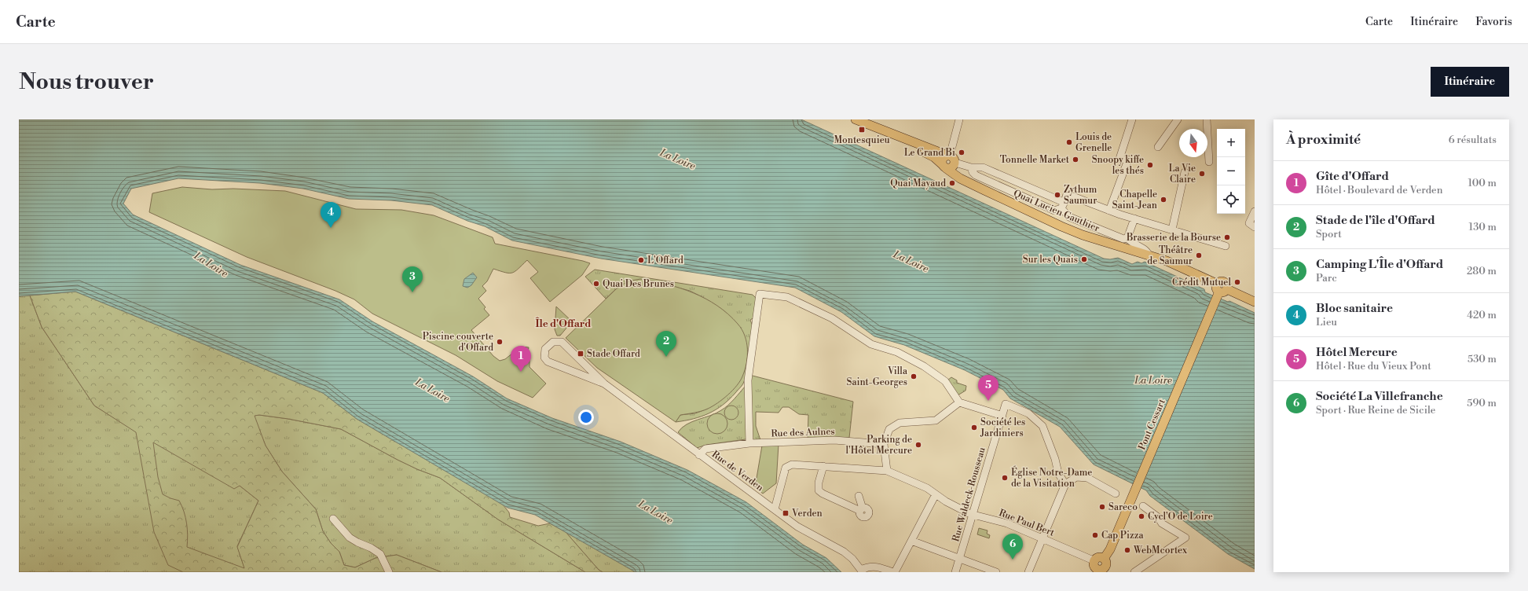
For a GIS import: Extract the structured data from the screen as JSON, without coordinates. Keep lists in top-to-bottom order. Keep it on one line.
{"streets":{"main road":["Quai Lucien Gauthier","Pont Cessart"],"street":["Rue des Aulnes","Rue de Verden","Rue Waldeck-Rousseau","Rue Paul Bert"]},"crossings":[["Quai Lucien Gauthier","Pont Cessart"],["Pont Cessart","Rue Paul Bert"],["Rue des Aulnes","Rue de Verden"],["Rue de Verden","Rue Paul Bert"],["Rue Waldeck-Rousseau","Rue Paul Bert"]],"districts":["Île d'Offard"],"water":["La Loire"],"places":{"transit":["Montesquieu","Stade Offard","Verden"],"other":["Louis de Grenelle","Le Grand Bi","Tonnelle Market","Snoopy kiffe les thés","La Vie Claire","Quai Mayaud","Zythum Saumur","Chapelle Saint-Jean","Brasserie de la Bourse","Théâtre de Saumur","Sur les Quais","L'Offard","Crédit Mutuel","Quai Des Brunes","Piscine couverte d'Offard","Villa Saint-Georges","Société les Jardiniers","Parking de l'Hôtel Mercure","Église Notre-Dame de la Visitation","Sareco","Cycl'O de Loire","Cap Pizza","WebMcortex"]},"north":"bottom","page":{"header":"Carte","nav":["Carte","Itinéraire","Favoris"],"buttons":"Itinéraire","title":"Nous trouver","heading":["À proximité","6 résultats"],"map_buttons":["+","−"],"list":[{"mark":"1","name":"Gîte d'Offard","note":"Hôtel · Boulevard de Verden","value":"100 m"},{"mark":"2","name":"Stade de l'île d'Offard","note":"Sport","value":"130 m"},{"mark":"3","name":"Camping L'Île d'Offard","note":"Parc","value":"280 m"},{"mark":"4","name":"Bloc sanitaire","note":"Lieu","value":"420 m"},{"mark":"5","name":"Hôtel Mercure","note":"Hôtel · Rue du Vieux Pont","value":"530 m"},{"mark":"6","name":"Société La Villefranche","note":"Sport · Rue Reine de Sicile","value":"590 m"}],"pins":["4","3","2","1","5","6"]}}
